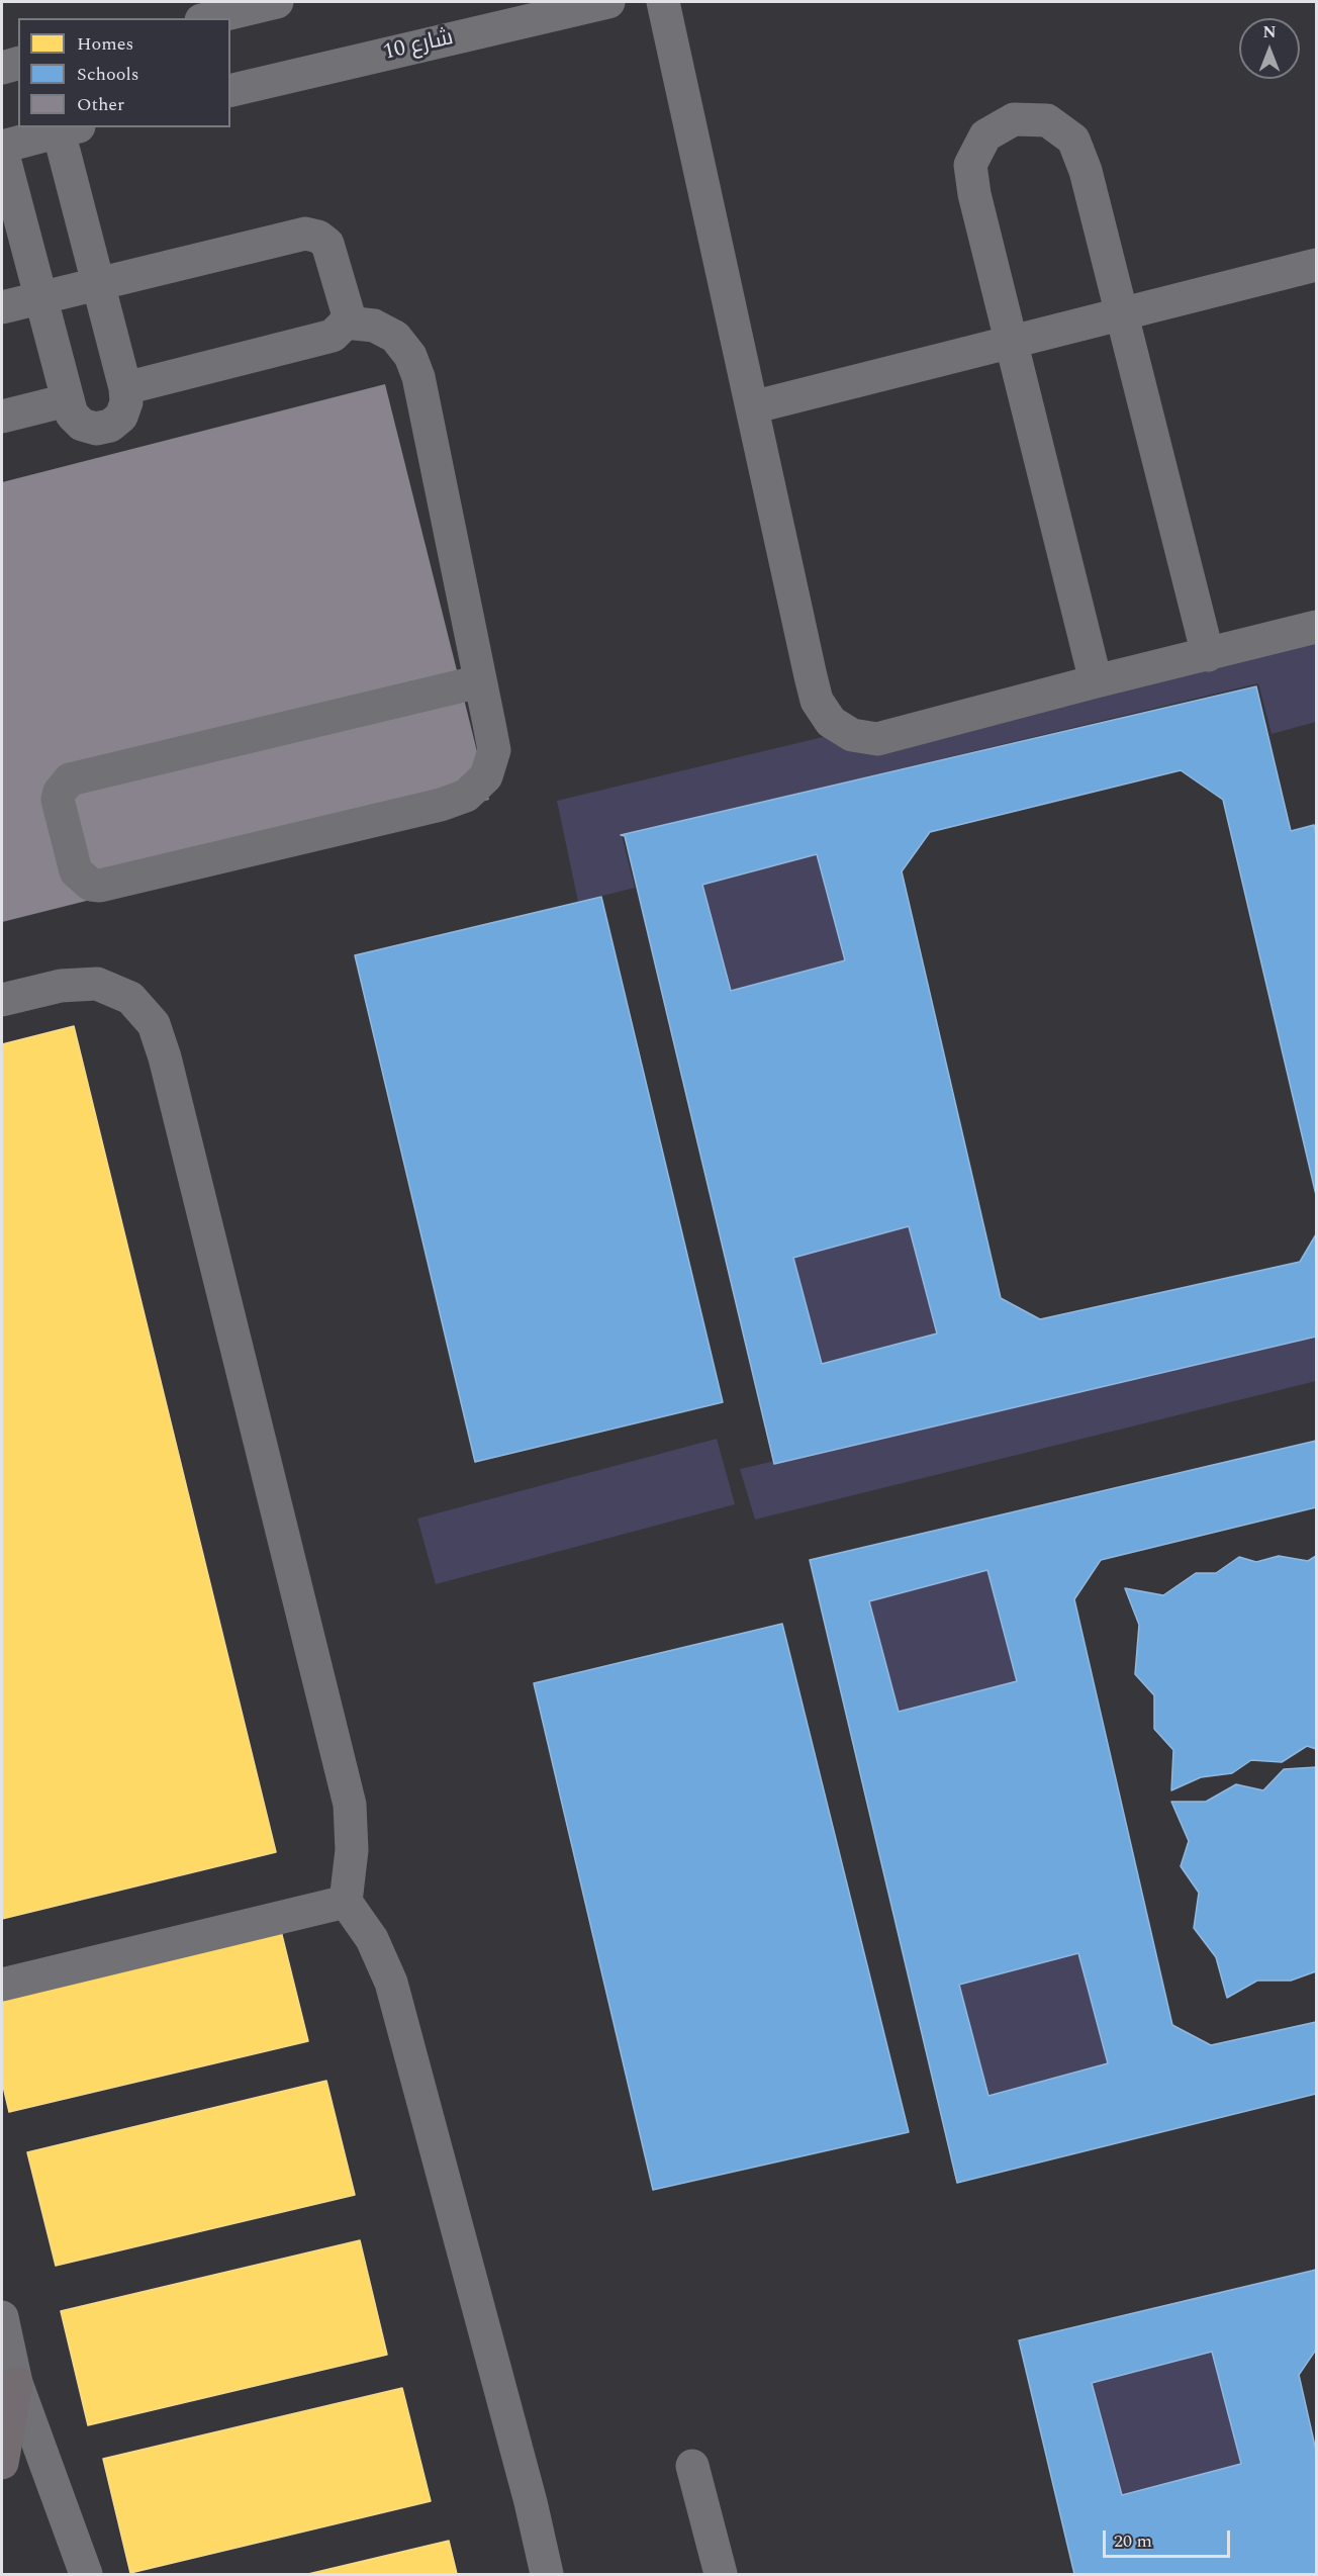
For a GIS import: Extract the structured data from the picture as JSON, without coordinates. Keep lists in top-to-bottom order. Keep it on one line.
{"streets":{"street":["شارع 10"]},"legend":["Homes","Schools","Other"],"scale_bar":"20 m","north":"top"}
